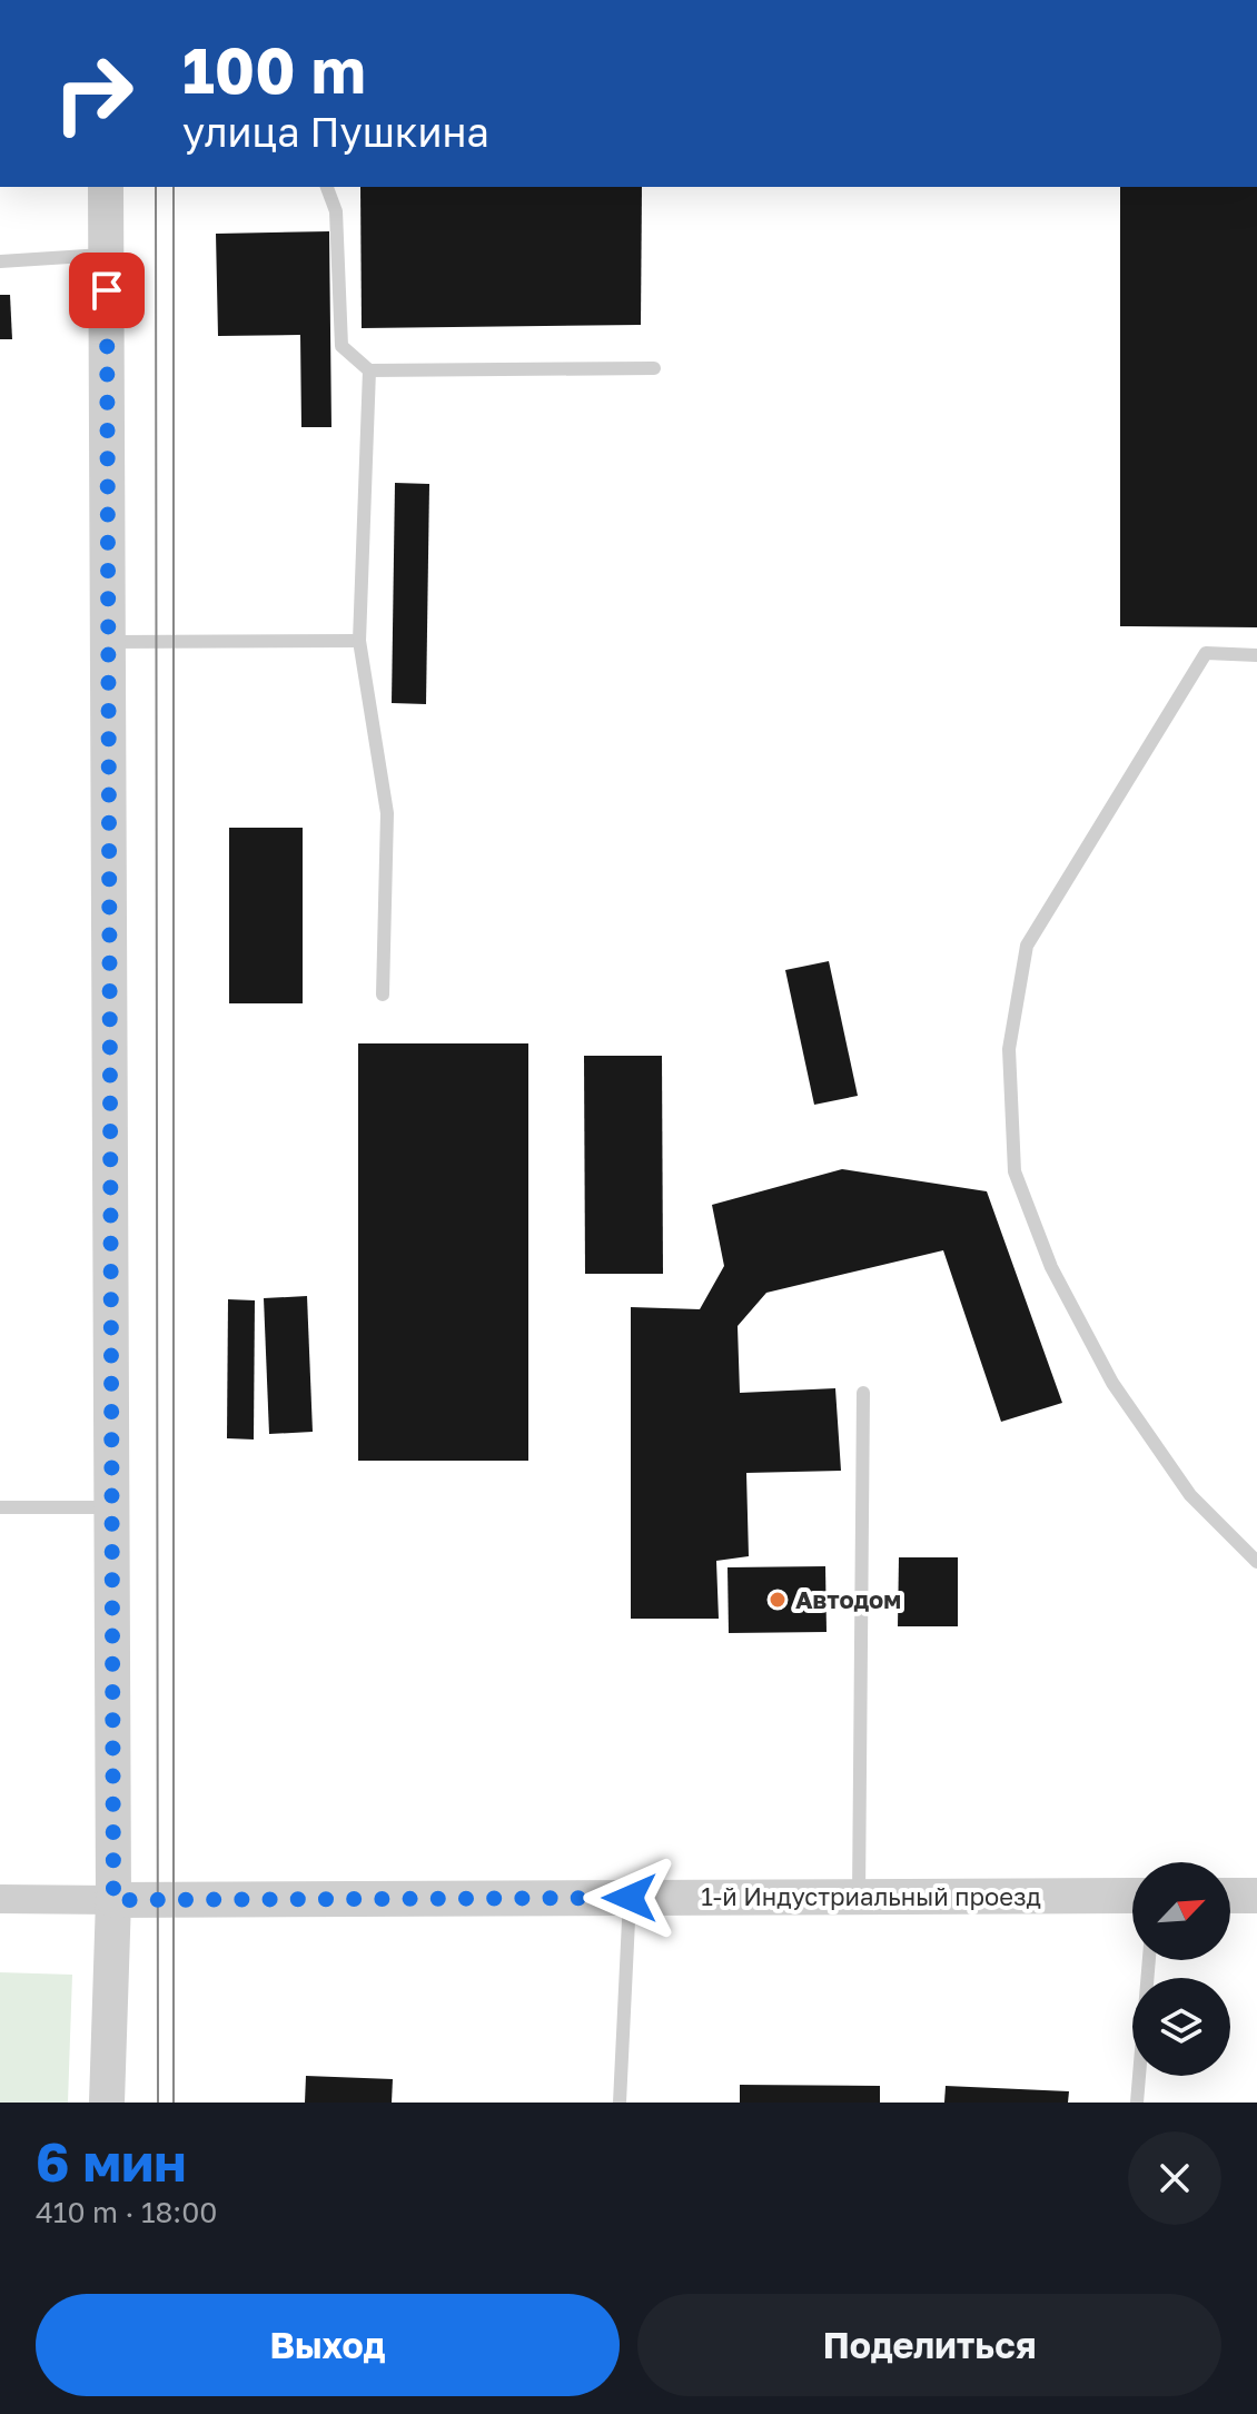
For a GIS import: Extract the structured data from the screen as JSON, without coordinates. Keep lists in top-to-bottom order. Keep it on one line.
{"streets":{"street":["1-й Индустриальный проезд"]},"places":["Автодом"],"north":"top right","page":{"turn":["100 m","улица Пушкина"],"heading":["6 мин","410 m · 18:00"],"buttons":["Выход","Поделиться"]}}
